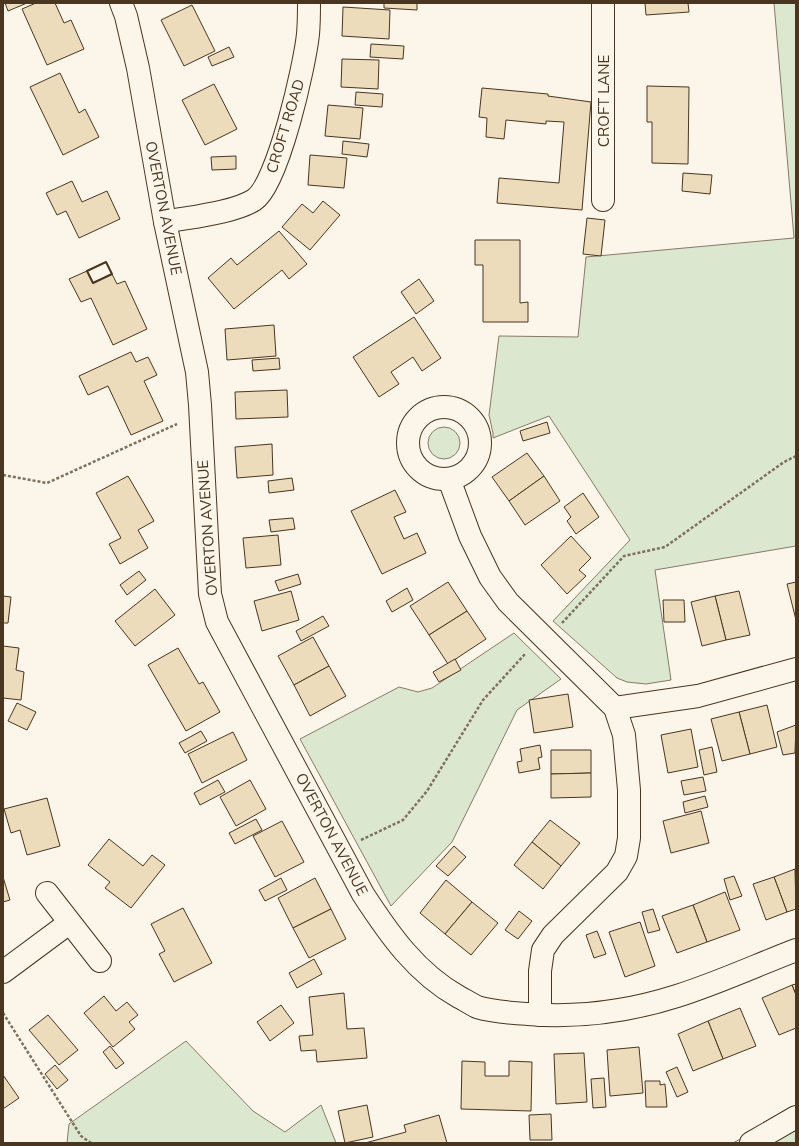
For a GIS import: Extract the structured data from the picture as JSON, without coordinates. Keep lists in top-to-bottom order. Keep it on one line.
{"streets":{"street":["CROFT LANE","CROFT ROAD","OVERTON AVENUE"]},"crossings":[["CROFT ROAD","OVERTON AVENUE"]]}
